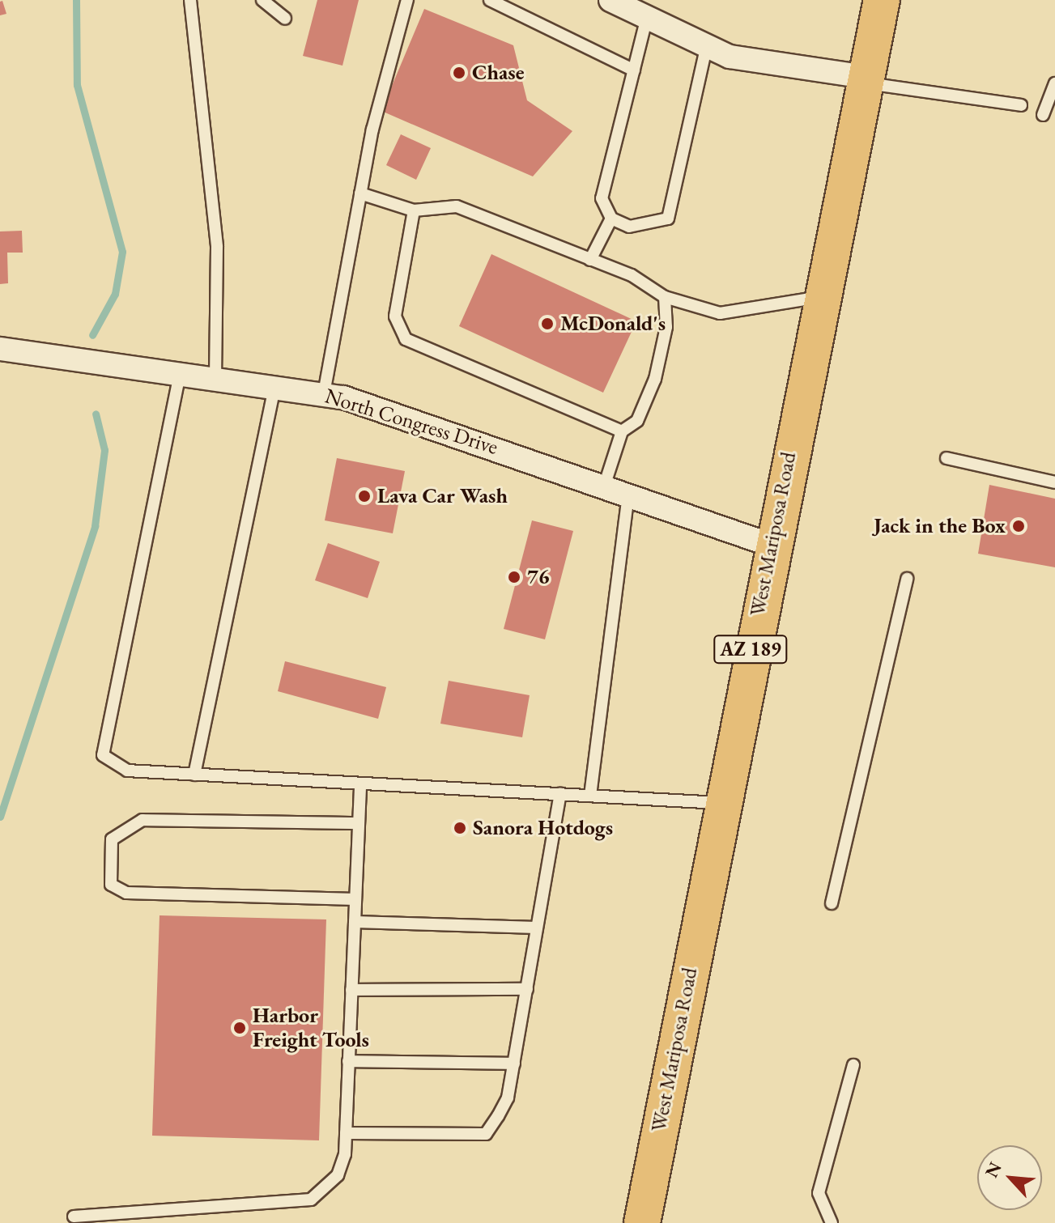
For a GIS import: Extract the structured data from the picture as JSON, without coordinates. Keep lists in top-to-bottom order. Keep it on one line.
{"streets":{"main road":["West Mariposa Road","AZ 189"],"street":["North Congress Drive"]},"crossings":[["North Congress Drive","West Mariposa Road"]],"places":["Chase","McDonald's","Lava Car Wash","Jack in the Box","76","Sanora Hotdogs","Harbor Freight Tools"],"north":"top left"}
